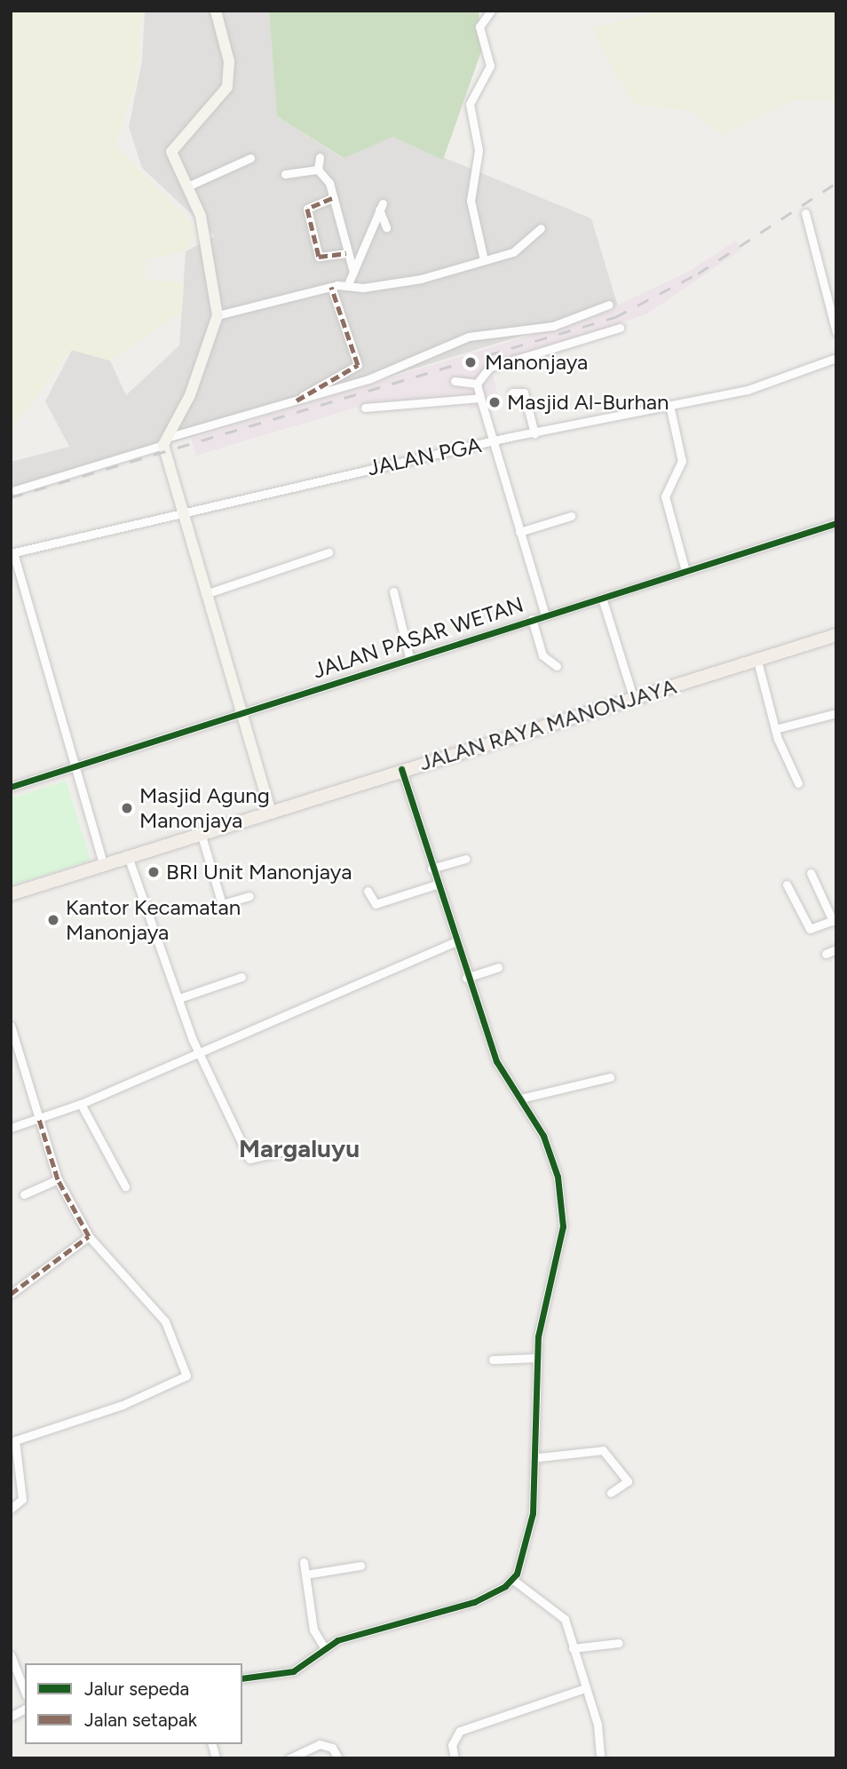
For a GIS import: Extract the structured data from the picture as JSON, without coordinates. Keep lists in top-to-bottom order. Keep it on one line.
{"streets":{"main road":["JALAN RAYA MANONJAYA"],"street":["JALAN PGA","JALAN PASAR WETAN"]},"districts":["Margaluyu"],"places":["Manonjaya","Masjid Al-Burhan","Masjid Agung Manonjaya","BRI Unit Manonjaya","Kantor Kecamatan Manonjaya"],"legend":["Jalur sepeda","Jalan setapak"]}
